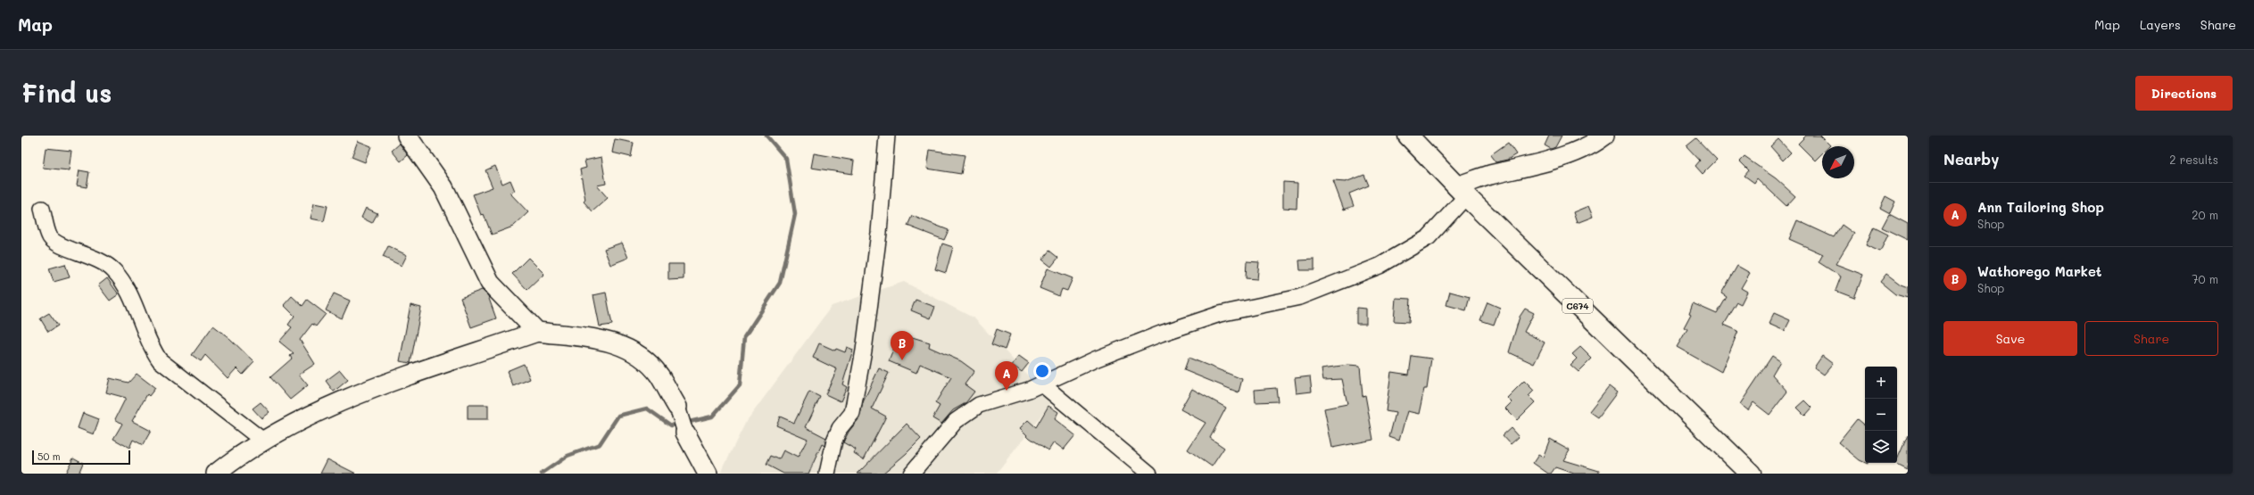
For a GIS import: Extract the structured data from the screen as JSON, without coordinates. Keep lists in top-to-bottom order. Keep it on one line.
{"streets":{"main road":["C674"]},"scale_bar":"50 m","north":"bottom left","page":{"header":"Map","nav":["Map","Layers","Share"],"buttons":["Directions",["Save","Share"]],"title":"Find us","heading":["Nearby","2 results"],"list":[{"mark":"A","name":"Ann Tailoring Shop","note":"Shop","value":"20 m"},{"mark":"B","name":"Wathorego Market","note":"Shop","value":"70 m"}],"pins":["B","A"],"map_buttons":["+","−"],"scale":"50 m"}}
